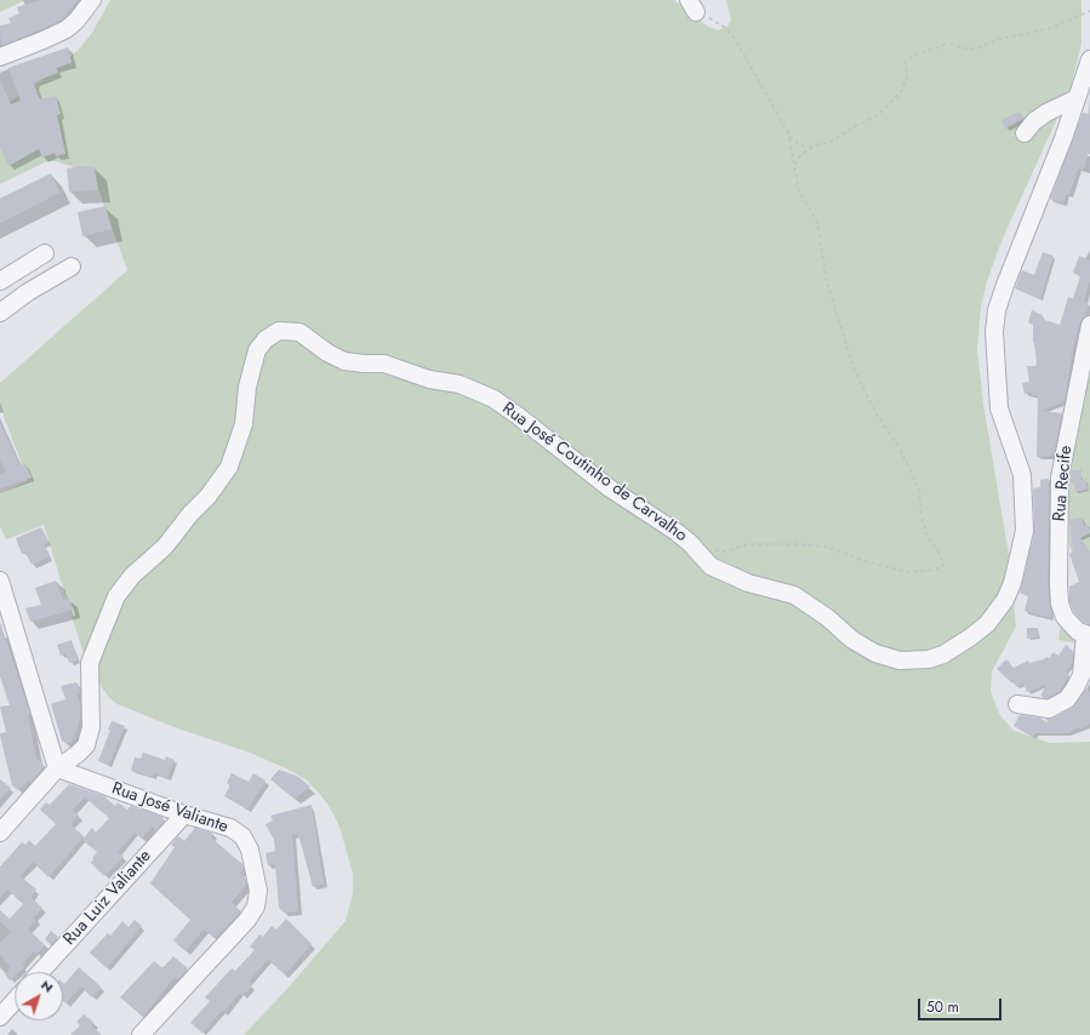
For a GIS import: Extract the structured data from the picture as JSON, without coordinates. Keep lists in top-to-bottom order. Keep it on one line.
{"streets":{"street":["Rua José Coutinho de Carvalho","Rua Recife","Rua José Valiante","Rua Luiz Valiante"]},"crossings":[["Rua José Coutinho de Carvalho","Rua José Valiante"],["Rua José Valiante","Rua Luiz Valiante"]],"scale_bar":"50 m","north":"top right"}
